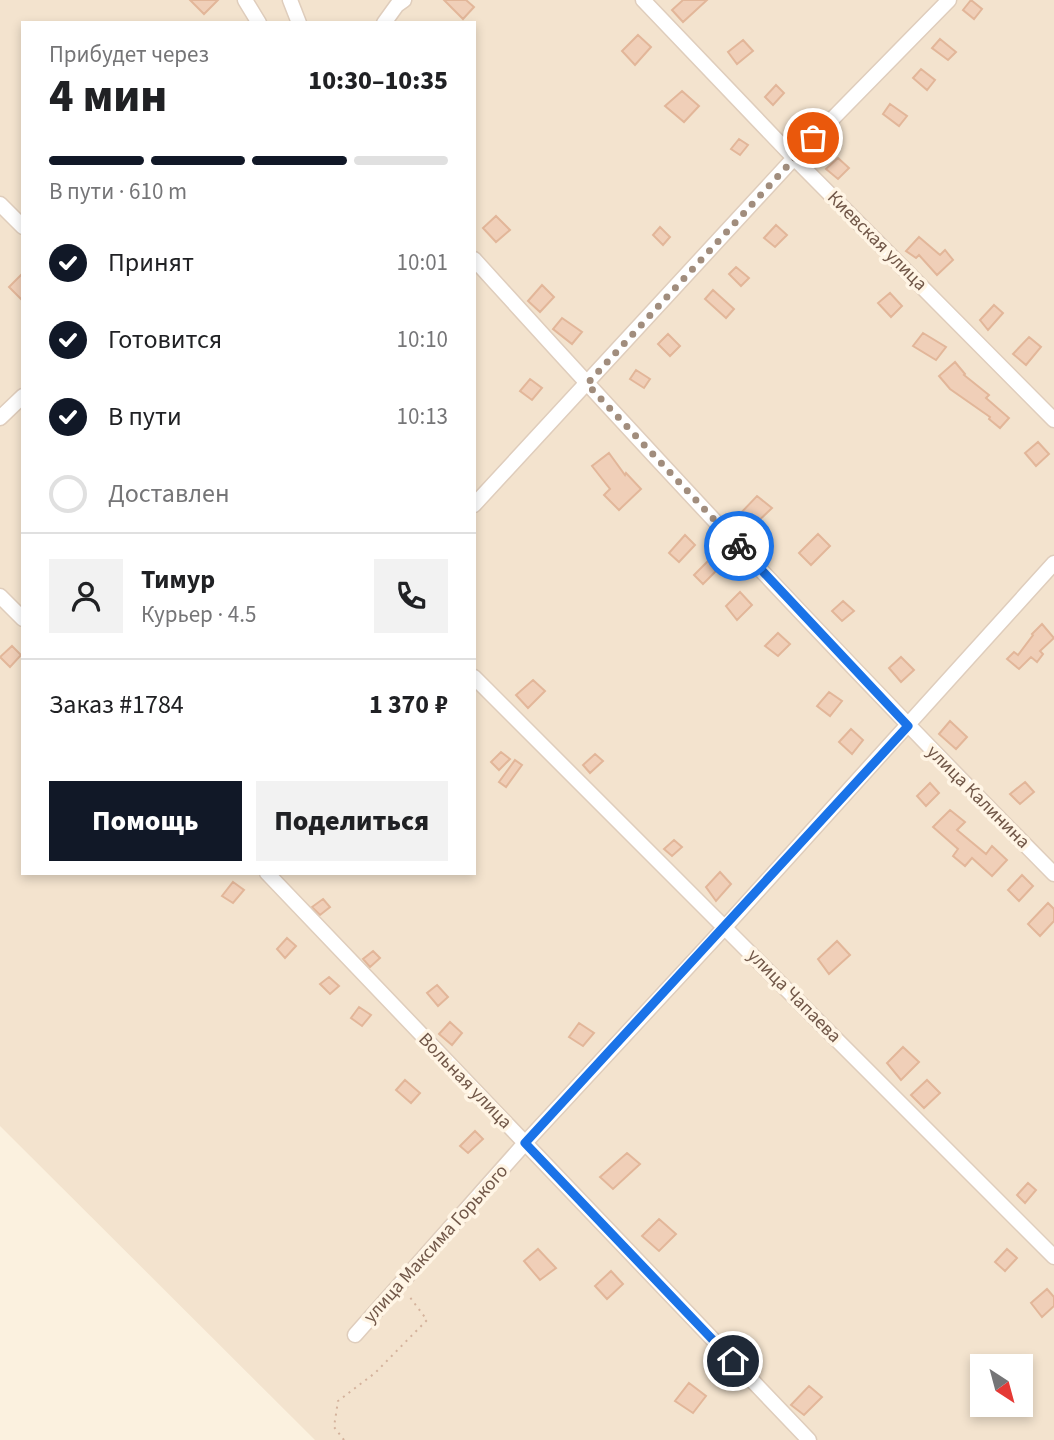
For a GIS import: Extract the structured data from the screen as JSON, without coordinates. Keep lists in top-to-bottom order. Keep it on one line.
{"streets":{"street":["Киевская улица","улица Калинина","улица Чапаева","Вольная улица","улица Максима Горького"]},"crossings":[["улица Калинина","улица Максима Горького"],["улица Чапаева","улица Максима Горького"],["Вольная улица","улица Максима Горького"]],"north":"bottom right","page":{"heading":["4 мин","Прибудет через","10:30–10:35"],"panel":["Тимур","Курьер · 4.5","Заказ #1784","1 370 ₽"],"bar":"В пути · 610 m","list":[["Принят","10:01"],["Готовится","10:10"],["В пути","10:13"],"Доставлен"],"buttons":["Помощь","Поделиться"]}}
